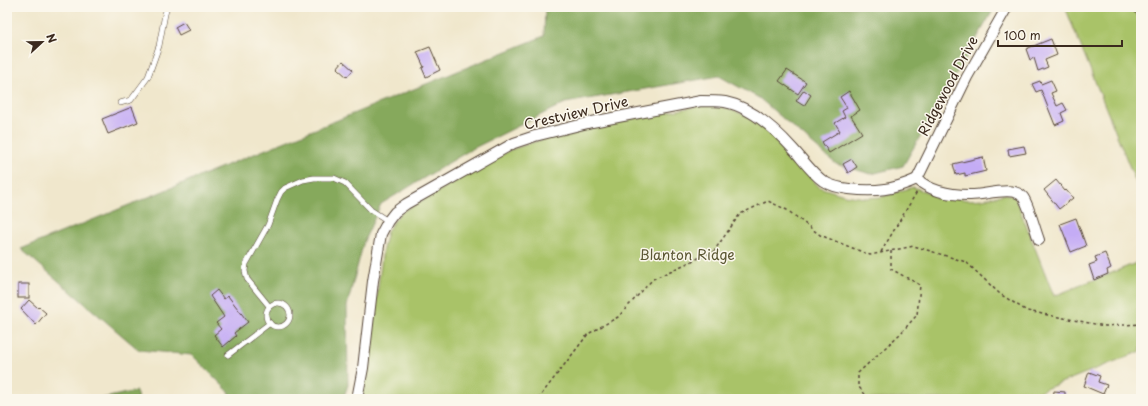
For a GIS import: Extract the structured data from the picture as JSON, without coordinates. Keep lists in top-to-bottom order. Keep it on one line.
{"streets":{"street":["Ridgewood Drive","Crestview Drive"]},"crossings":[["Ridgewood Drive","Crestview Drive"]],"parks":["Blanton Ridge"],"scale_bar":"100 m","north":"right"}
